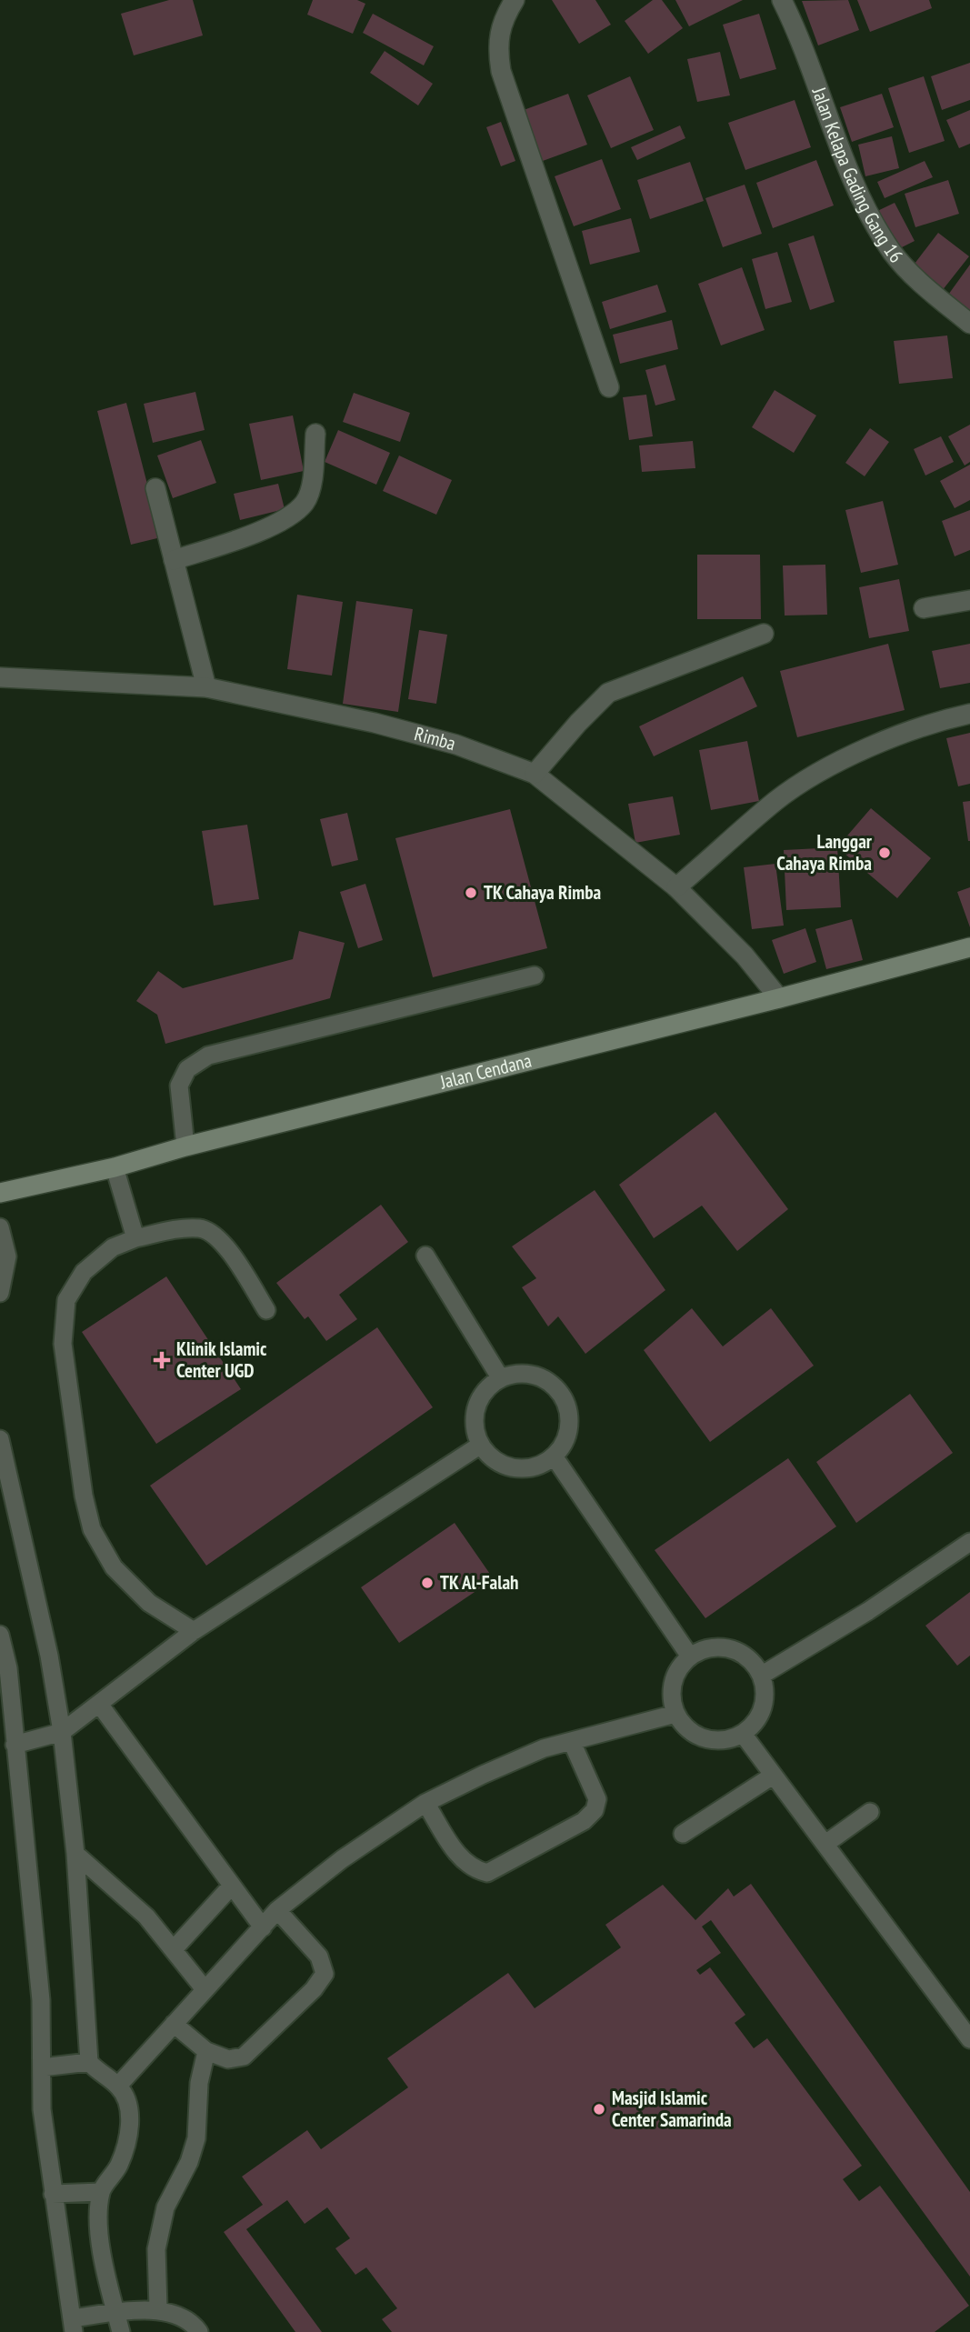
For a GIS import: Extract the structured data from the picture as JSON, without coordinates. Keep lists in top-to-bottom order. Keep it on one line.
{"streets":{"street":["Jalan Kelapa Gading Gang 16","Rimba","Jalan Cendana"]},"crossings":[["Rimba","Jalan Cendana"]],"places":{"other":["Langgar Cahaya Rimba","TK Cahaya Rimba","TK Al-Falah","Masjid Islamic Center Samarinda"],"health":["Klinik Islamic Center UGD"]}}
